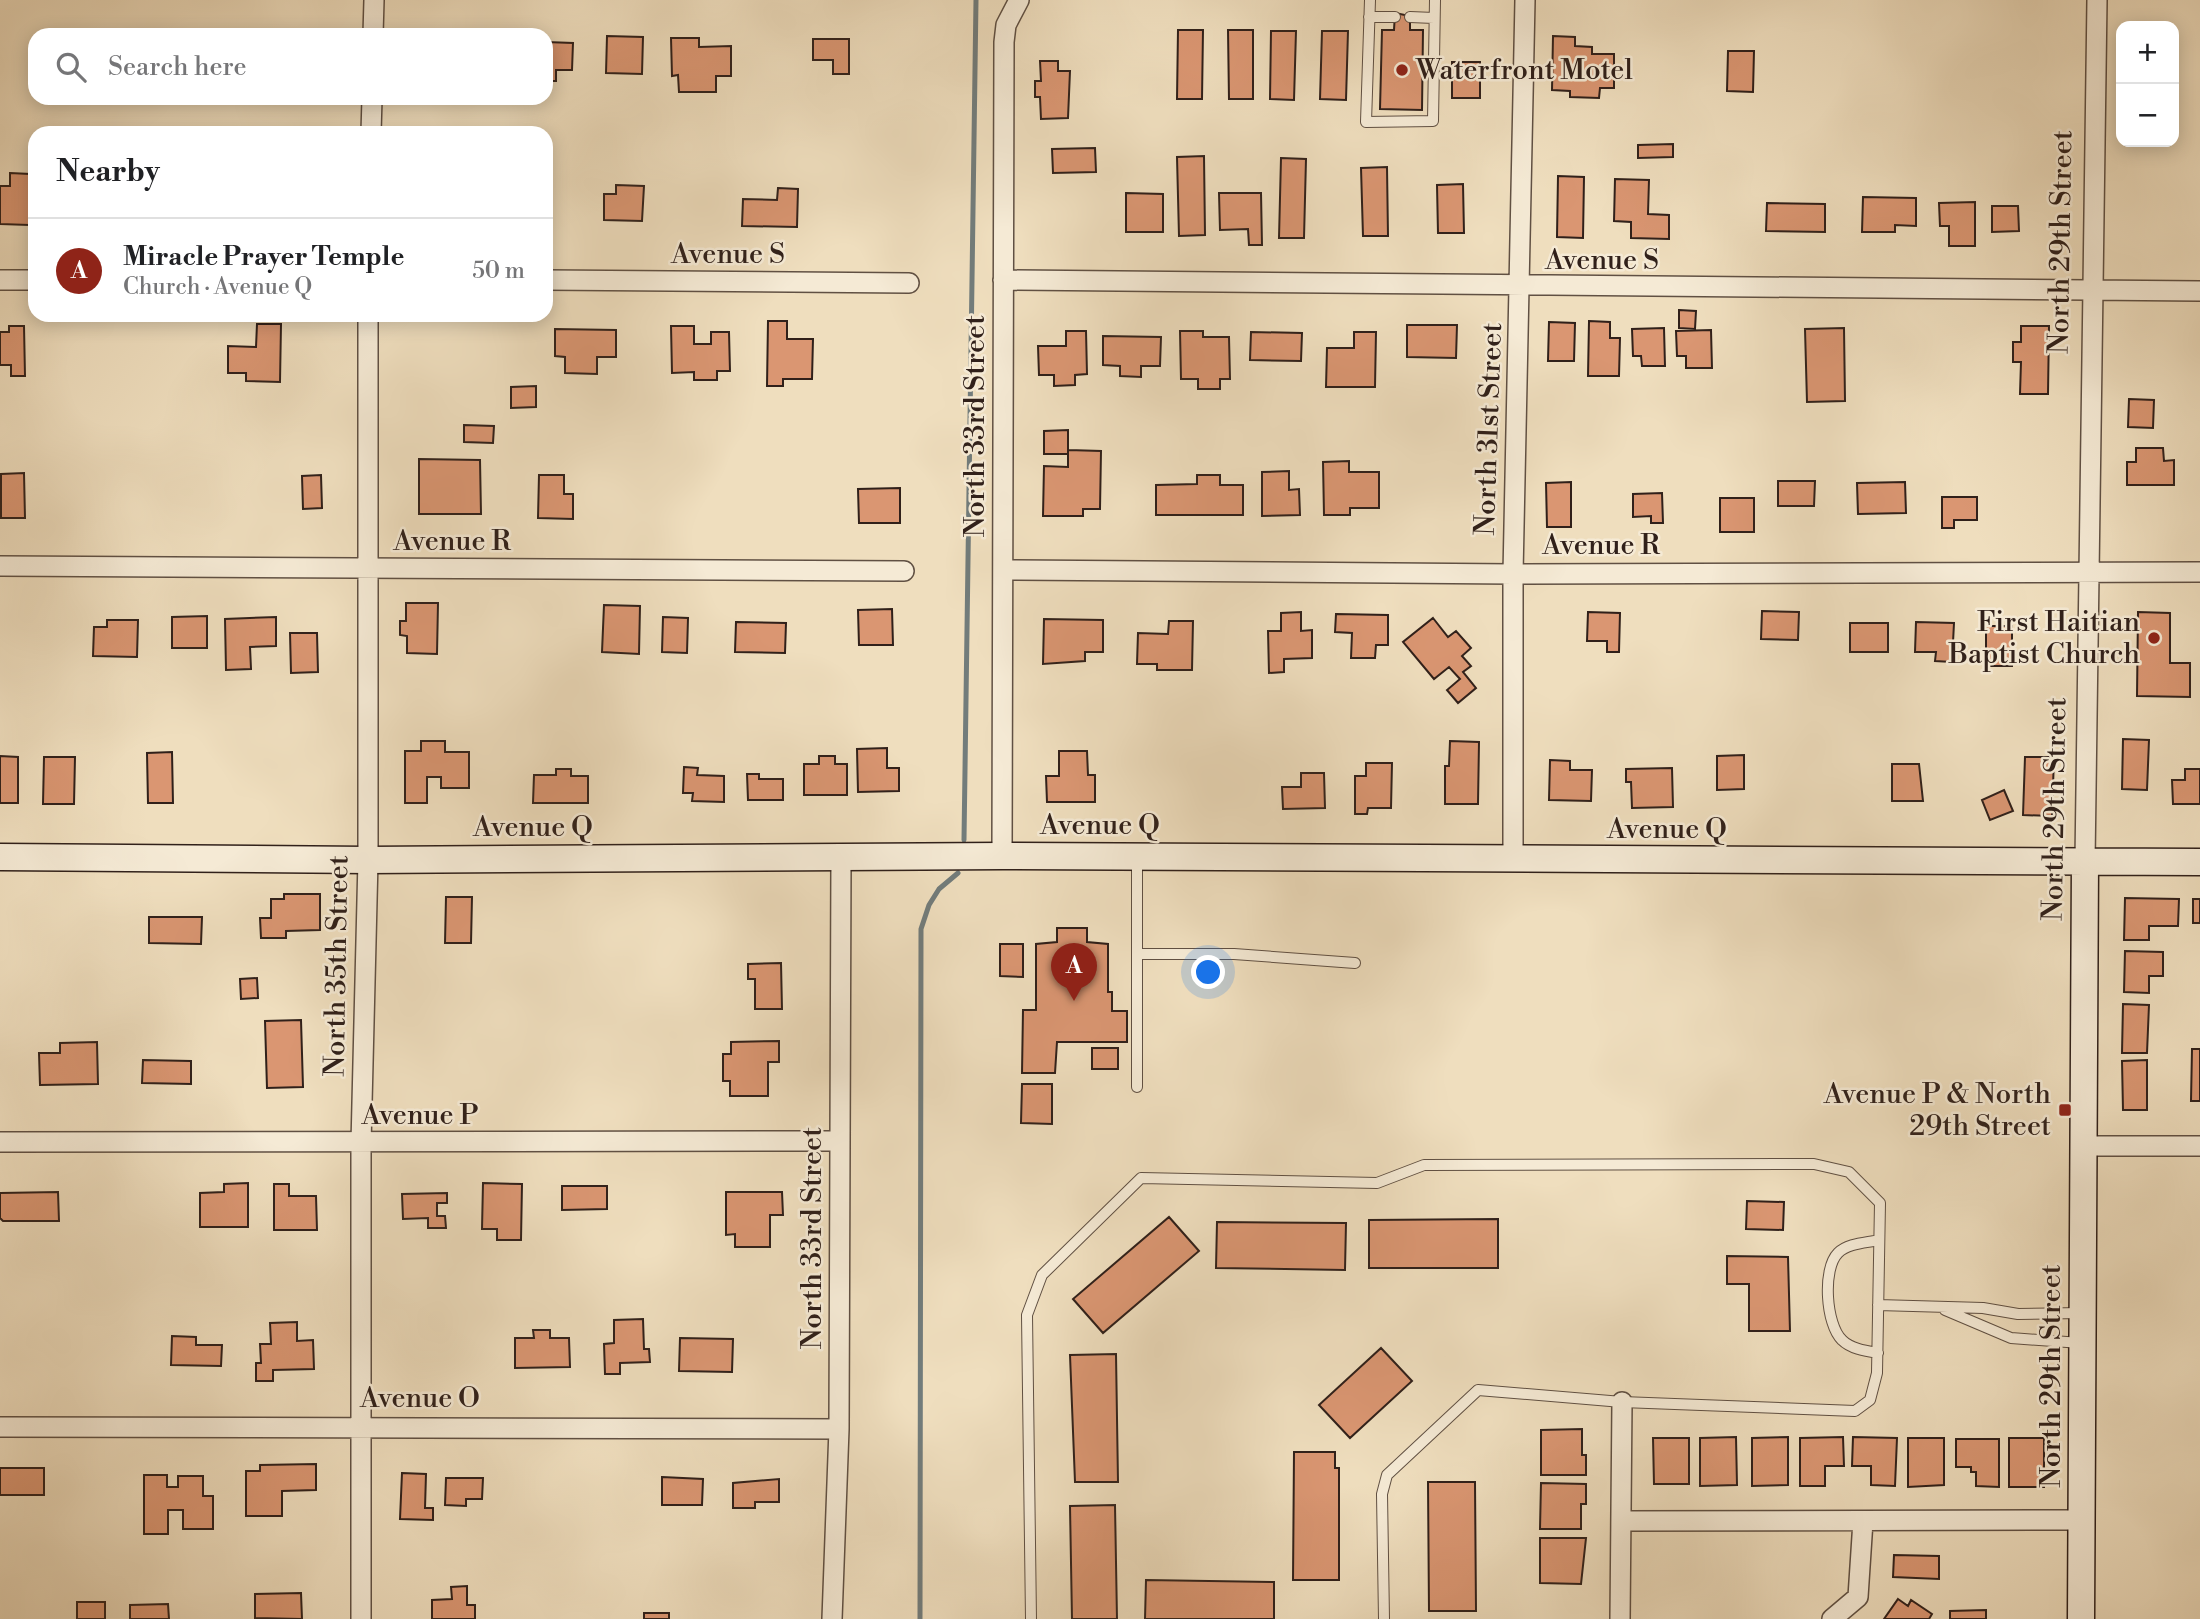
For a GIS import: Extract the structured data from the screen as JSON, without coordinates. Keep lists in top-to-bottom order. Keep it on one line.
{"streets":{"street":["North 29th Street","Avenue S","North 33rd Street","North 31st Street","Avenue R","Avenue Q","North 35th Street","Avenue P","Avenue O"]},"crossings":[["North 29th Street","Avenue S"],["North 29th Street","Avenue R"],["North 29th Street","Avenue Q"],["Avenue S","North 33rd Street"],["Avenue S","North 31st Street"],["North 33rd Street","Avenue R"],["North 33rd Street","Avenue Q"],["North 33rd Street","Avenue P"],["North 33rd Street","Avenue O"],["North 31st Street","Avenue R"],["North 31st Street","Avenue Q"],["Avenue R","North 35th Street"],["Avenue Q","North 35th Street"],["North 35th Street","Avenue P"],["North 35th Street","Avenue O"]],"places":{"other":["Waterfront Motel","First Haitian Baptist Church"],"transit":["Avenue P & North 29th Street"]},"page":{"map_buttons":["+","−"],"search":"Search here","heading":"Nearby","list":[{"mark":"A","name":"Miracle Prayer Temple","note":"Church · Avenue Q","value":"50 m"}],"pins":"A"}}
